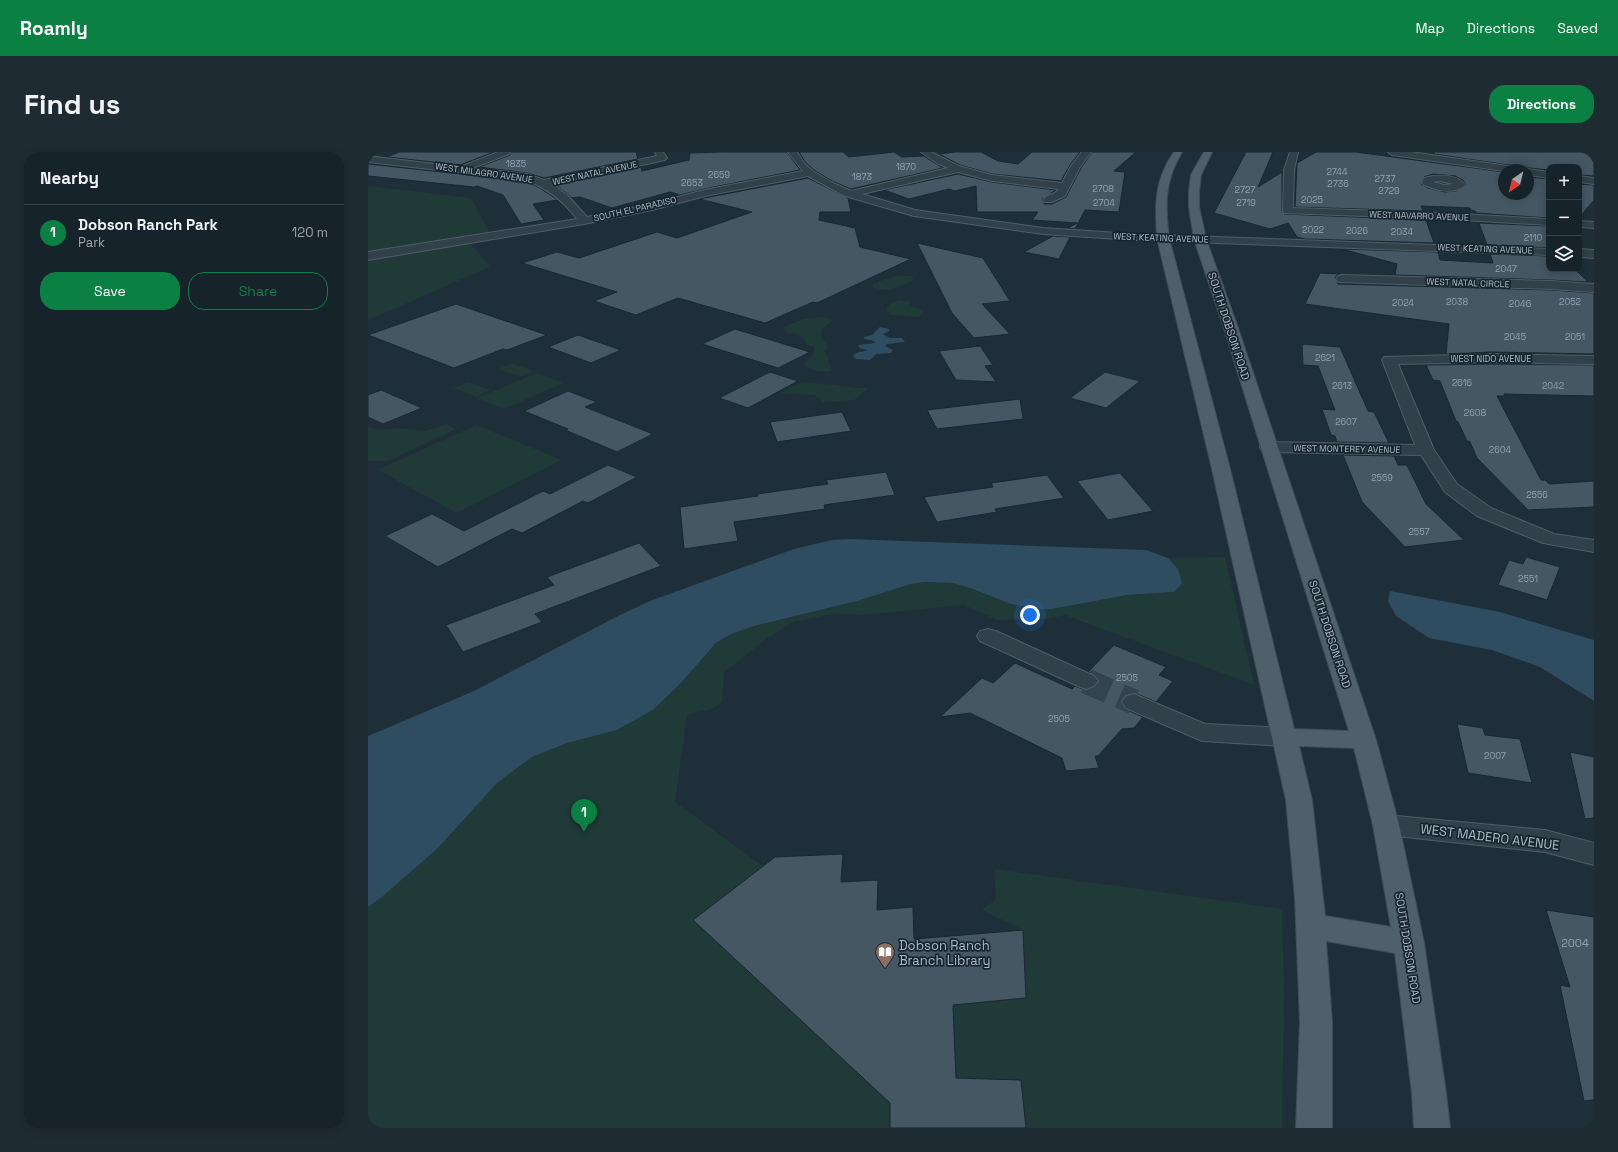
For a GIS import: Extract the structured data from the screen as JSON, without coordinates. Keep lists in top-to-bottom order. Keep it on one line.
{"streets":{"main road":["SOUTH DOBSON ROAD"],"street":["WEST MILAGRO AVENUE","WEST NATAL AVENUE","SOUTH EL PARADISO","WEST NAVARRO AVENUE","WEST KEATING AVENUE","WEST NATAL CIRCLE","WEST NIDO AVENUE","WEST MONTEREY AVENUE","WEST MADERO AVENUE"]},"crossings":[["WEST MILAGRO AVENUE","WEST NATAL AVENUE"],["WEST MILAGRO AVENUE","SOUTH EL PARADISO"],["SOUTH EL PARADISO","WEST KEATING AVENUE"],["WEST KEATING AVENUE","SOUTH DOBSON ROAD"],["SOUTH DOBSON ROAD","WEST MONTEREY AVENUE"],["SOUTH DOBSON ROAD","WEST MADERO AVENUE"],["WEST NIDO AVENUE","WEST MONTEREY AVENUE"]],"places":{"library":["Dobson Ranch Branch Library"]},"house_numbers":["1835","1870","2744","2659","1873","2737","2653","2736","2708","2727","2729","2025","2704","2719","2022","2026","2034","2110","2047","2038","2052","2024","2046","2045","2051","2621","2616","2613","2042","2608","2607","2604","2559","2556","2557","2551","2505","2505","2007","2004"],"north":"bottom left","page":{"header":"Roamly","nav":["Map","Directions","Saved"],"buttons":["Directions",["Save","Share"]],"title":"Find us","heading":"Nearby","map_buttons":["+","−"],"list":[{"mark":"1","name":"Dobson Ranch Park","note":"Park","value":"120 m"}],"pins":"1"}}
